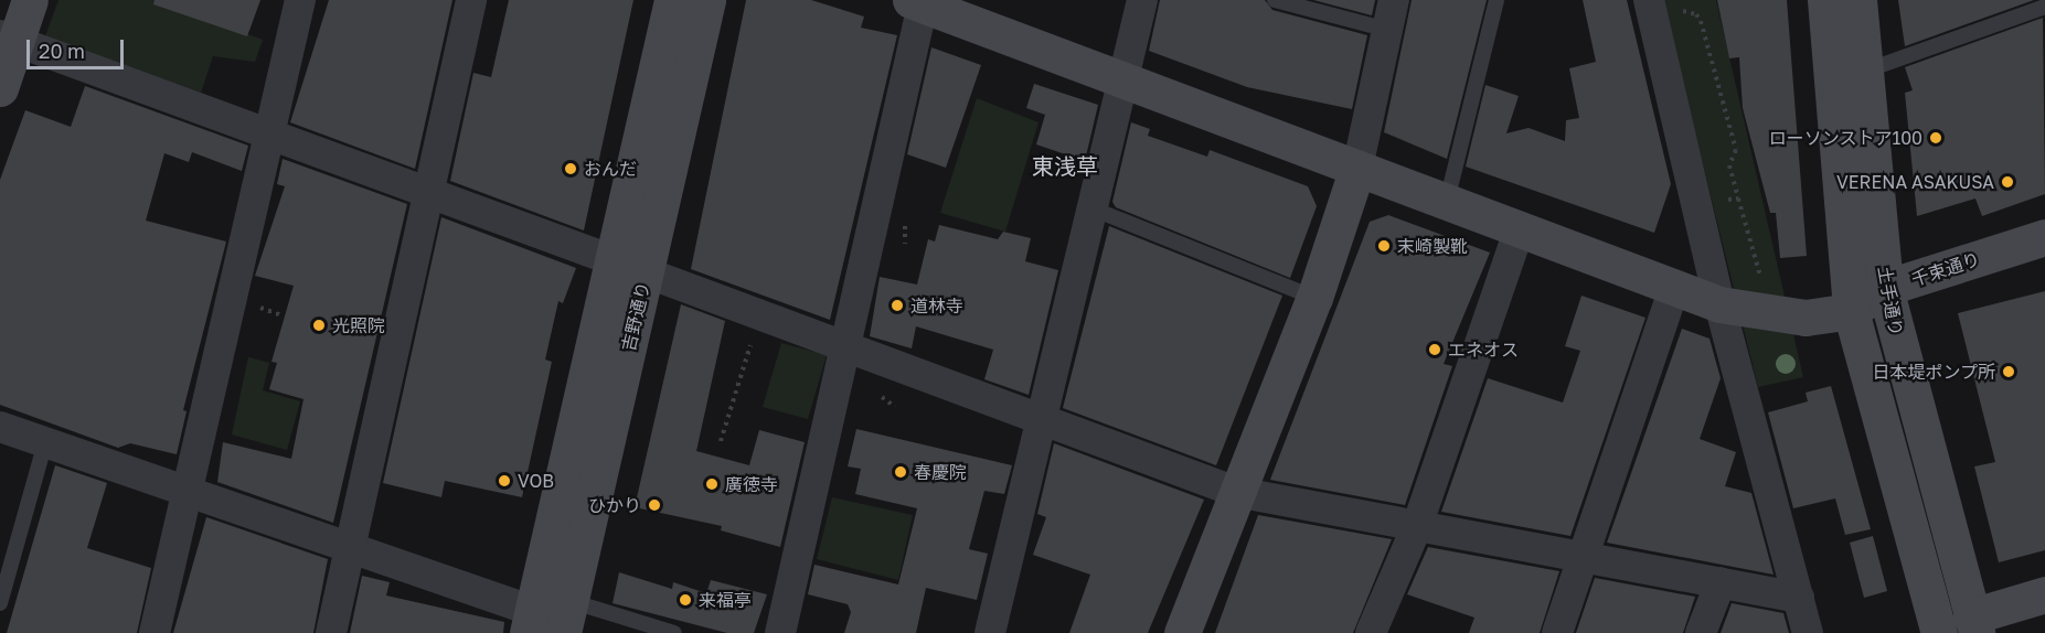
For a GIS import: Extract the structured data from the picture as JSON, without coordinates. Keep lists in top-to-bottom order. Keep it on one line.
{"streets":{"street":["千束通り","土手通り","吉野通り"]},"crossings":[["千束通り","土手通り"]],"districts":["東浅草"],"places":["ローソンストア100","おんだ","VERENA ASAKUSA","末崎製靴","道林寺","光照院","エネオス","日本堤ポンプ所","春慶院","VOB","廣徳寺","ひかり","来福亭"],"scale_bar":"20 m"}
